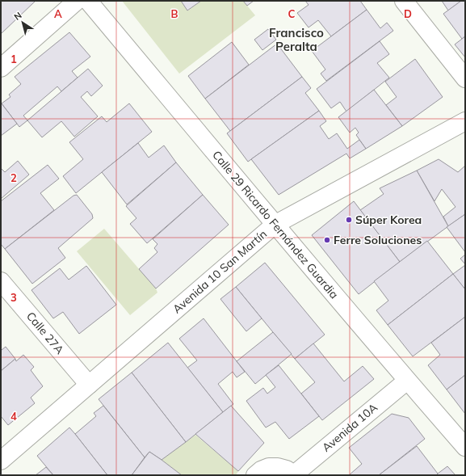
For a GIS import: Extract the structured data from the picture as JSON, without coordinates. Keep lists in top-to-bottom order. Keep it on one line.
{"streets":{"street":["Calle 29 Ricardo Fernández Guardia","Avenida 10 San Martín","Calle 27A","Avenida 10A"]},"crossings":[["Calle 29 Ricardo Fernández Guardia","Avenida 10 San Martín"],["Calle 29 Ricardo Fernández Guardia","Avenida 10A"],["Avenida 10 San Martín","Calle 27A"]],"districts":["Francisco Peralta"],"places":["Súper Korea","Ferre Soluciones"],"north":"top left","grid":{"columns":["A","B","C","D"],"rows":["1","2","3","4"]}}
